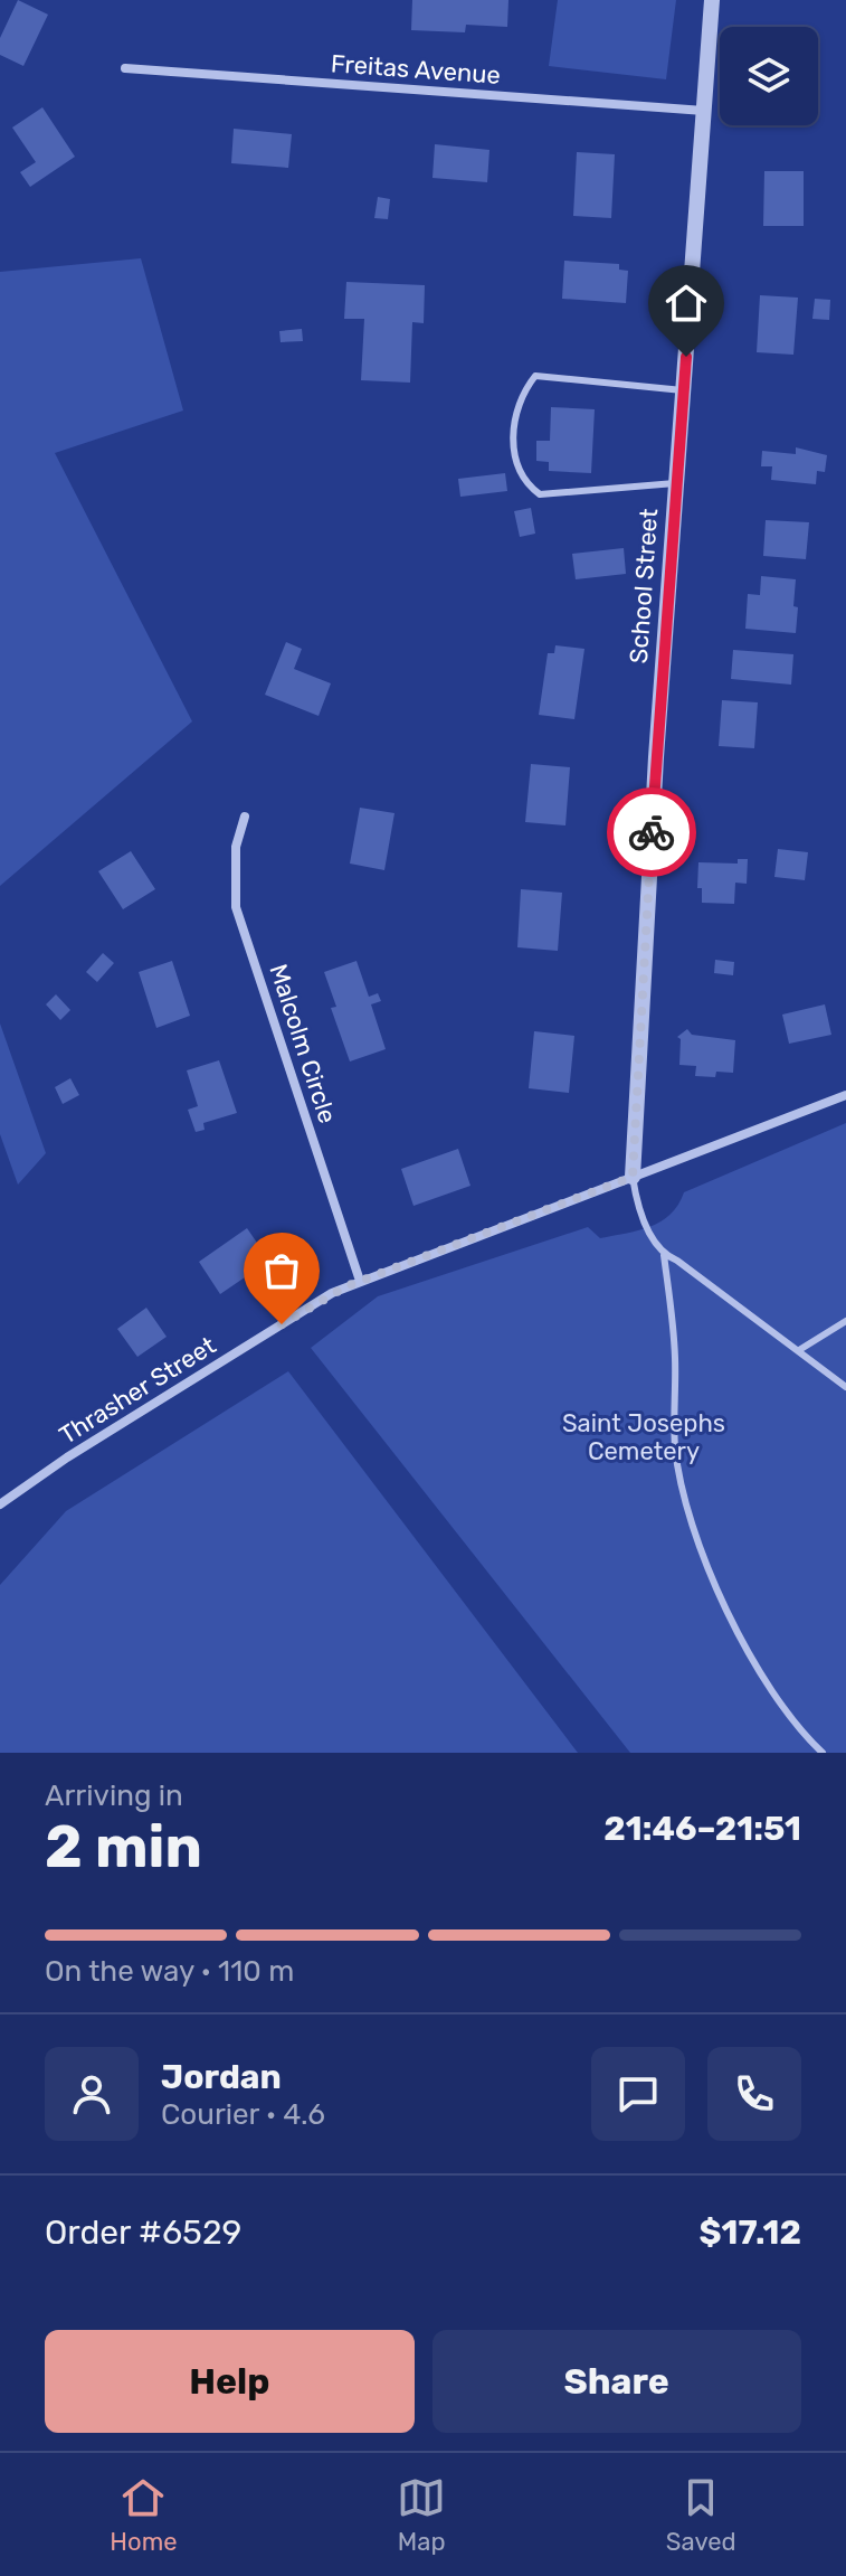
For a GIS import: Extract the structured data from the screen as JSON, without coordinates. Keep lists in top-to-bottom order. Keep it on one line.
{"streets":{"street":["Freitas Avenue","School Street","Malcolm Circle","Thrasher Street"]},"crossings":[["Freitas Avenue","School Street"],["School Street","Thrasher Street"],["Malcolm Circle","Thrasher Street"]],"parks":["Saint Josephs Cemetery"],"page":{"heading":["2 min","Arriving in","21:46–21:51"],"panel":["Jordan","Courier · 4.6","Order #6529","$17.12"],"bar":"On the way · 110 m","buttons":["Help","Share"],"tabs":["Home","Map","Saved"]}}
